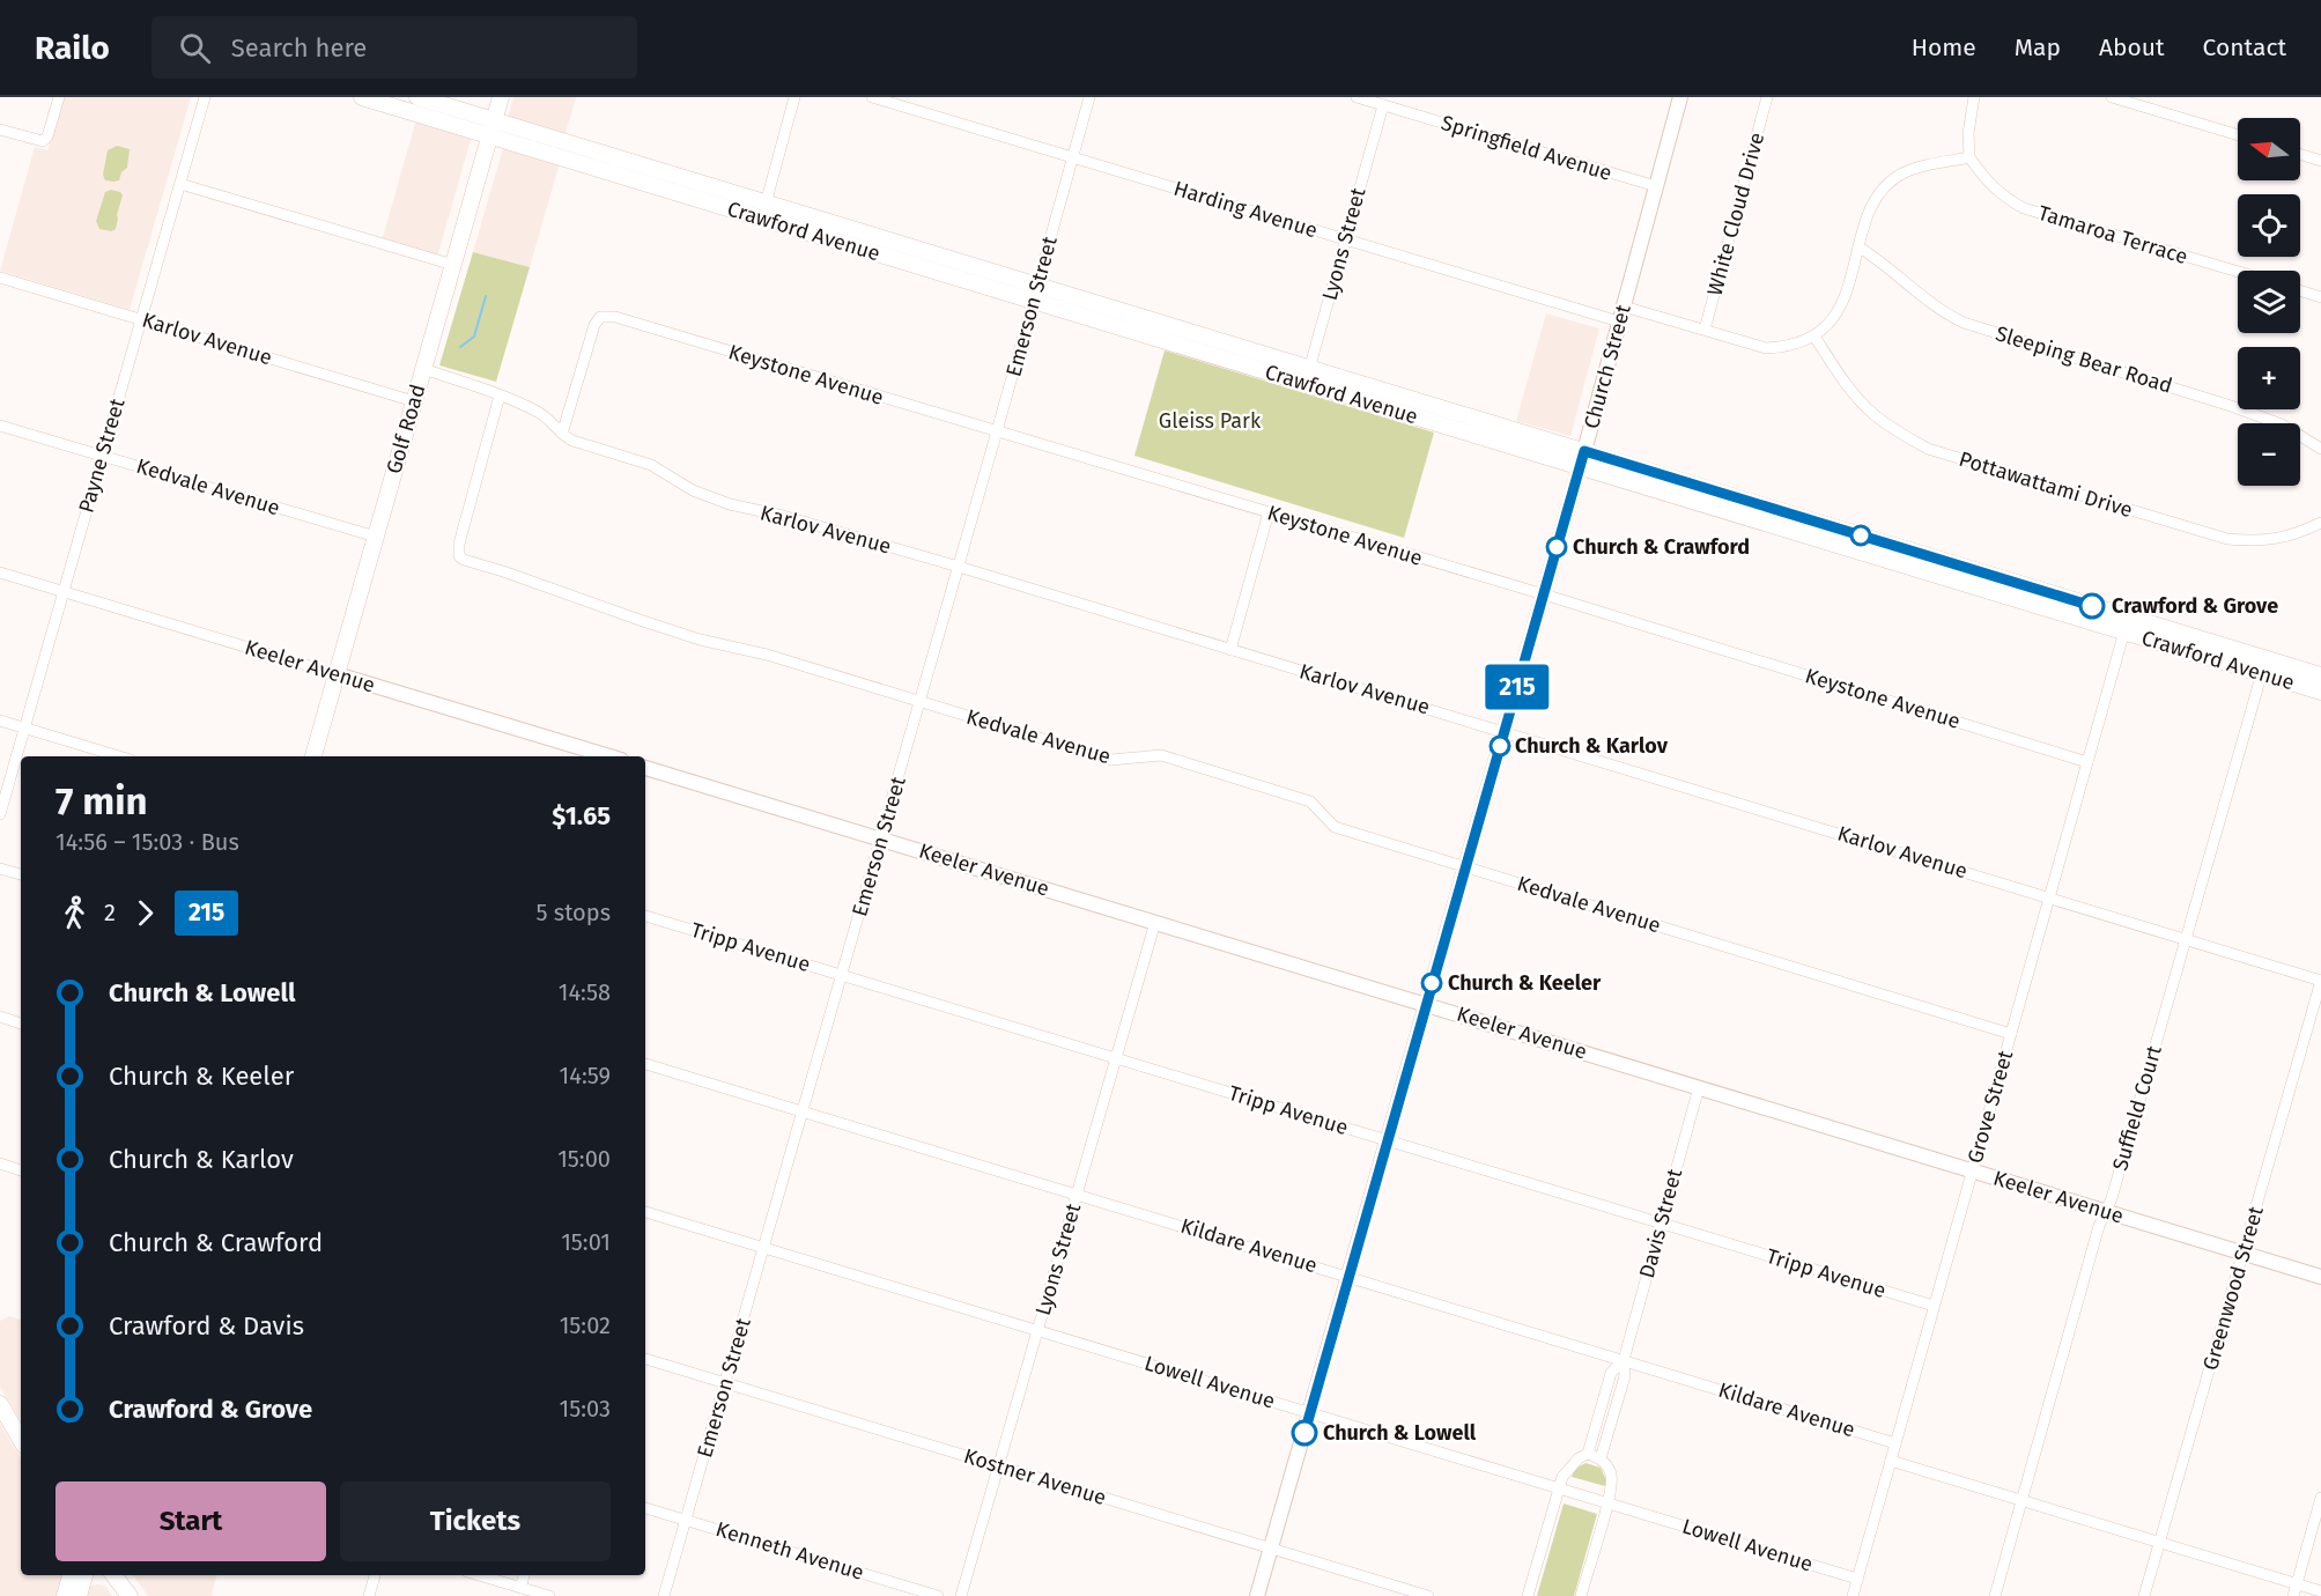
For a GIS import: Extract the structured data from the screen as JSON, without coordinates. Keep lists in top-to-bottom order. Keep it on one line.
{"streets":{"main road":["Crawford Avenue","Golf Road"],"street":["Springfield Avenue","Harding Avenue","White Cloud Drive","Tamaroa Terrace","Lyons Street","Emerson Street","Karlov Avenue","Sleeping Bear Road","Church Street","Keystone Avenue","Payne Street","Pottawattami Drive","Kedvale Avenue","Keeler Avenue","Tripp Avenue","Grove Street","Suffield Court","Davis Street","Kildare Avenue","Greenwood Street","Lowell Avenue","Kostner Avenue","Kenneth Avenue"]},"crossings":[["Springfield Avenue","Lyons Street"],["Springfield Avenue","Church Street"],["Harding Avenue","Lyons Street"],["Harding Avenue","Emerson Street"],["Harding Avenue","Church Street"],["Crawford Avenue","Lyons Street"],["Crawford Avenue","Emerson Street"],["Crawford Avenue","Church Street"],["Crawford Avenue","Golf Road"],["Crawford Avenue","Grove Street"],["Crawford Avenue","Suffield Court"],["Lyons Street","Keeler Avenue"],["Lyons Street","Tripp Avenue"],["Lyons Street","Kildare Avenue"],["Lyons Street","Lowell Avenue"],["Lyons Street","Kostner Avenue"],["Emerson Street","Karlov Avenue"],["Emerson Street","Keystone Avenue"],["Emerson Street","Kedvale Avenue"],["Emerson Street","Keeler Avenue"],["Emerson Street","Tripp Avenue"],["Emerson Street","Kildare Avenue"],["Emerson Street","Lowell Avenue"],["Emerson Street","Kostner Avenue"],["Emerson Street","Kenneth Avenue"],["Karlov Avenue","Church Street"],["Karlov Avenue","Keystone Avenue"],["Karlov Avenue","Golf Road"],["Karlov Avenue","Payne Street"],["Karlov Avenue","Kedvale Avenue"],["Karlov Avenue","Grove Street"],["Karlov Avenue","Suffield Court"],["Karlov Avenue","Greenwood Street"],["Church Street","Keystone Avenue"],["Church Street","Kedvale Avenue"],["Church Street","Keeler Avenue"],["Church Street","Tripp Avenue"],["Church Street","Kildare Avenue"],["Church Street","Lowell Avenue"],["Church Street","Kostner Avenue"],["Keystone Avenue","Grove Street"],["Golf Road","Kedvale Avenue"],["Golf Road","Keeler Avenue"],["Payne Street","Kedvale Avenue"],["Payne Street","Keeler Avenue"],["Kedvale Avenue","Grove Street"],["Keeler Avenue","Grove Street"],["Keeler Avenue","Suffield Court"],["Keeler Avenue","Davis Street"],["Keeler Avenue","Greenwood Street"],["Tripp Avenue","Grove Street"],["Tripp Avenue","Davis Street"],["Grove Street","Kildare Avenue"],["Grove Street","Lowell Avenue"],["Davis Street","Kildare Avenue"],["Davis Street","Lowell Avenue"]],"parks":["Gleiss Park"],"places":["Church & Crawford","Crawford & Grove","Church & Karlov","Church & Keeler","Church & Lowell"],"lines":["bus line 215"],"north":"left","page":{"header":"Railo","search":"Search here","nav":["Home","Map","About","Contact"],"on_map":"215","map_buttons":["+","−"],"heading":["7 min","14:56 – 15:03 · Bus","$1.65"],"legs":["2","215","5 stops"],"list":[{"name":"Church & Lowell","value":"14:58"},{"name":"Church & Keeler","value":"14:59"},{"name":"Church & Karlov","value":"15:00"},{"name":"Church & Crawford","value":"15:01"},{"name":"Crawford & Davis","value":"15:02"},{"name":"Crawford & Grove","value":"15:03"}],"buttons":["Start","Tickets"]}}
